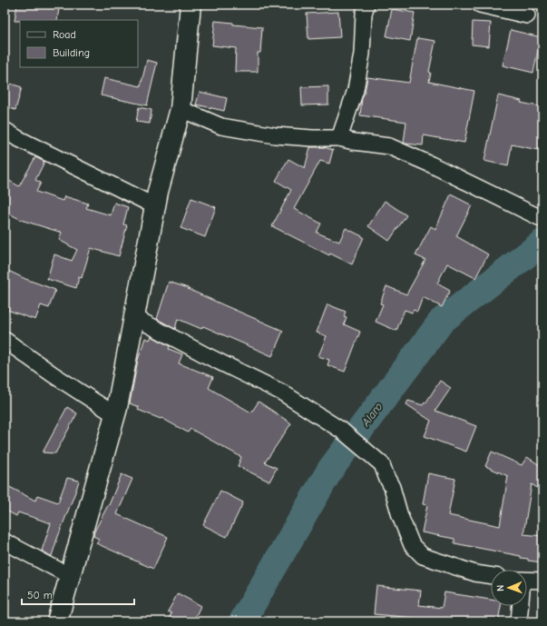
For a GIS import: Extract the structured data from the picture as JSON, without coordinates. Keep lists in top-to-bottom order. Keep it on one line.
{"water":["Alaro"],"legend":["Road","Building"],"scale_bar":"50 m","north":"left"}
